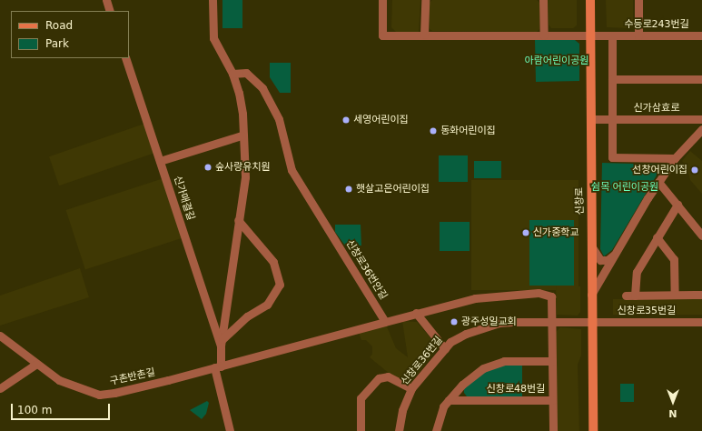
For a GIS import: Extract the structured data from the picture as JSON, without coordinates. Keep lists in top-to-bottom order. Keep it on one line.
{"streets":{"main road":["신창로"],"street":["수등로243번길","신가삼효로","신가매결길","신창로36번안길","신창로35번길","신창로36번길","구촌반촌길","신창로48번길"]},"crossings":[["수등로243번길","신창로"],["신가삼효로","신창로"],["신가매결길","신창로36번안길"],["신가매결길","구촌반촌길"],["신창로","신창로35번길"],["신창로","신창로36번길"],["신창로35번길","신창로36번길"]],"parks":["아람어린이공원","쉼목 어린이공원"],"places":["세영어린이집","동화어린이집","숲사랑유치원","선창어린이집","햇살고은어린이집","신가중학교","광주성일교회"],"legend":["Road","Park"],"scale_bar":"100 m","north":"bottom"}
